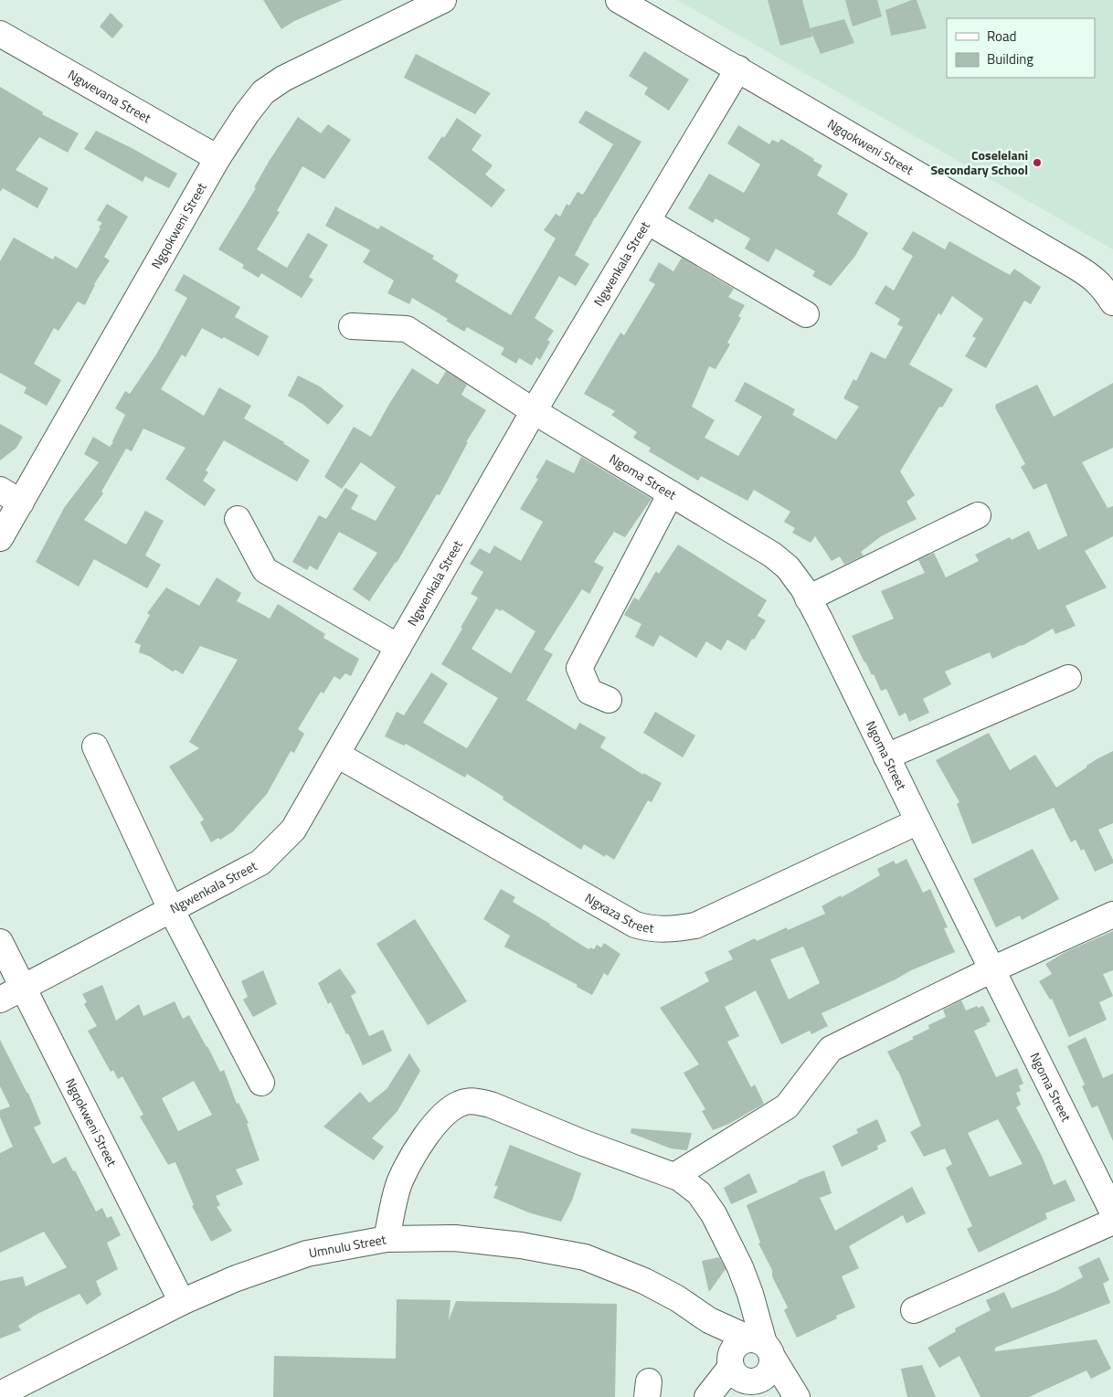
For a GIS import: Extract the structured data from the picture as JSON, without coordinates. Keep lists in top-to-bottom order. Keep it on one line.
{"streets":{"street":["Ngwevana Street","Ngqokweni Street","Ngwenkala Street","Ngoma Street","Ngxaza Street","Umnulu Street"]},"crossings":[["Ngwevana Street","Ngqokweni Street"],["Ngqokweni Street","Ngwenkala Street"],["Ngqokweni Street","Umnulu Street"],["Ngwenkala Street","Ngoma Street"],["Ngwenkala Street","Ngxaza Street"],["Ngoma Street","Ngxaza Street"]],"places":["Coselelani Secondary School"],"legend":["Road","Building"]}
